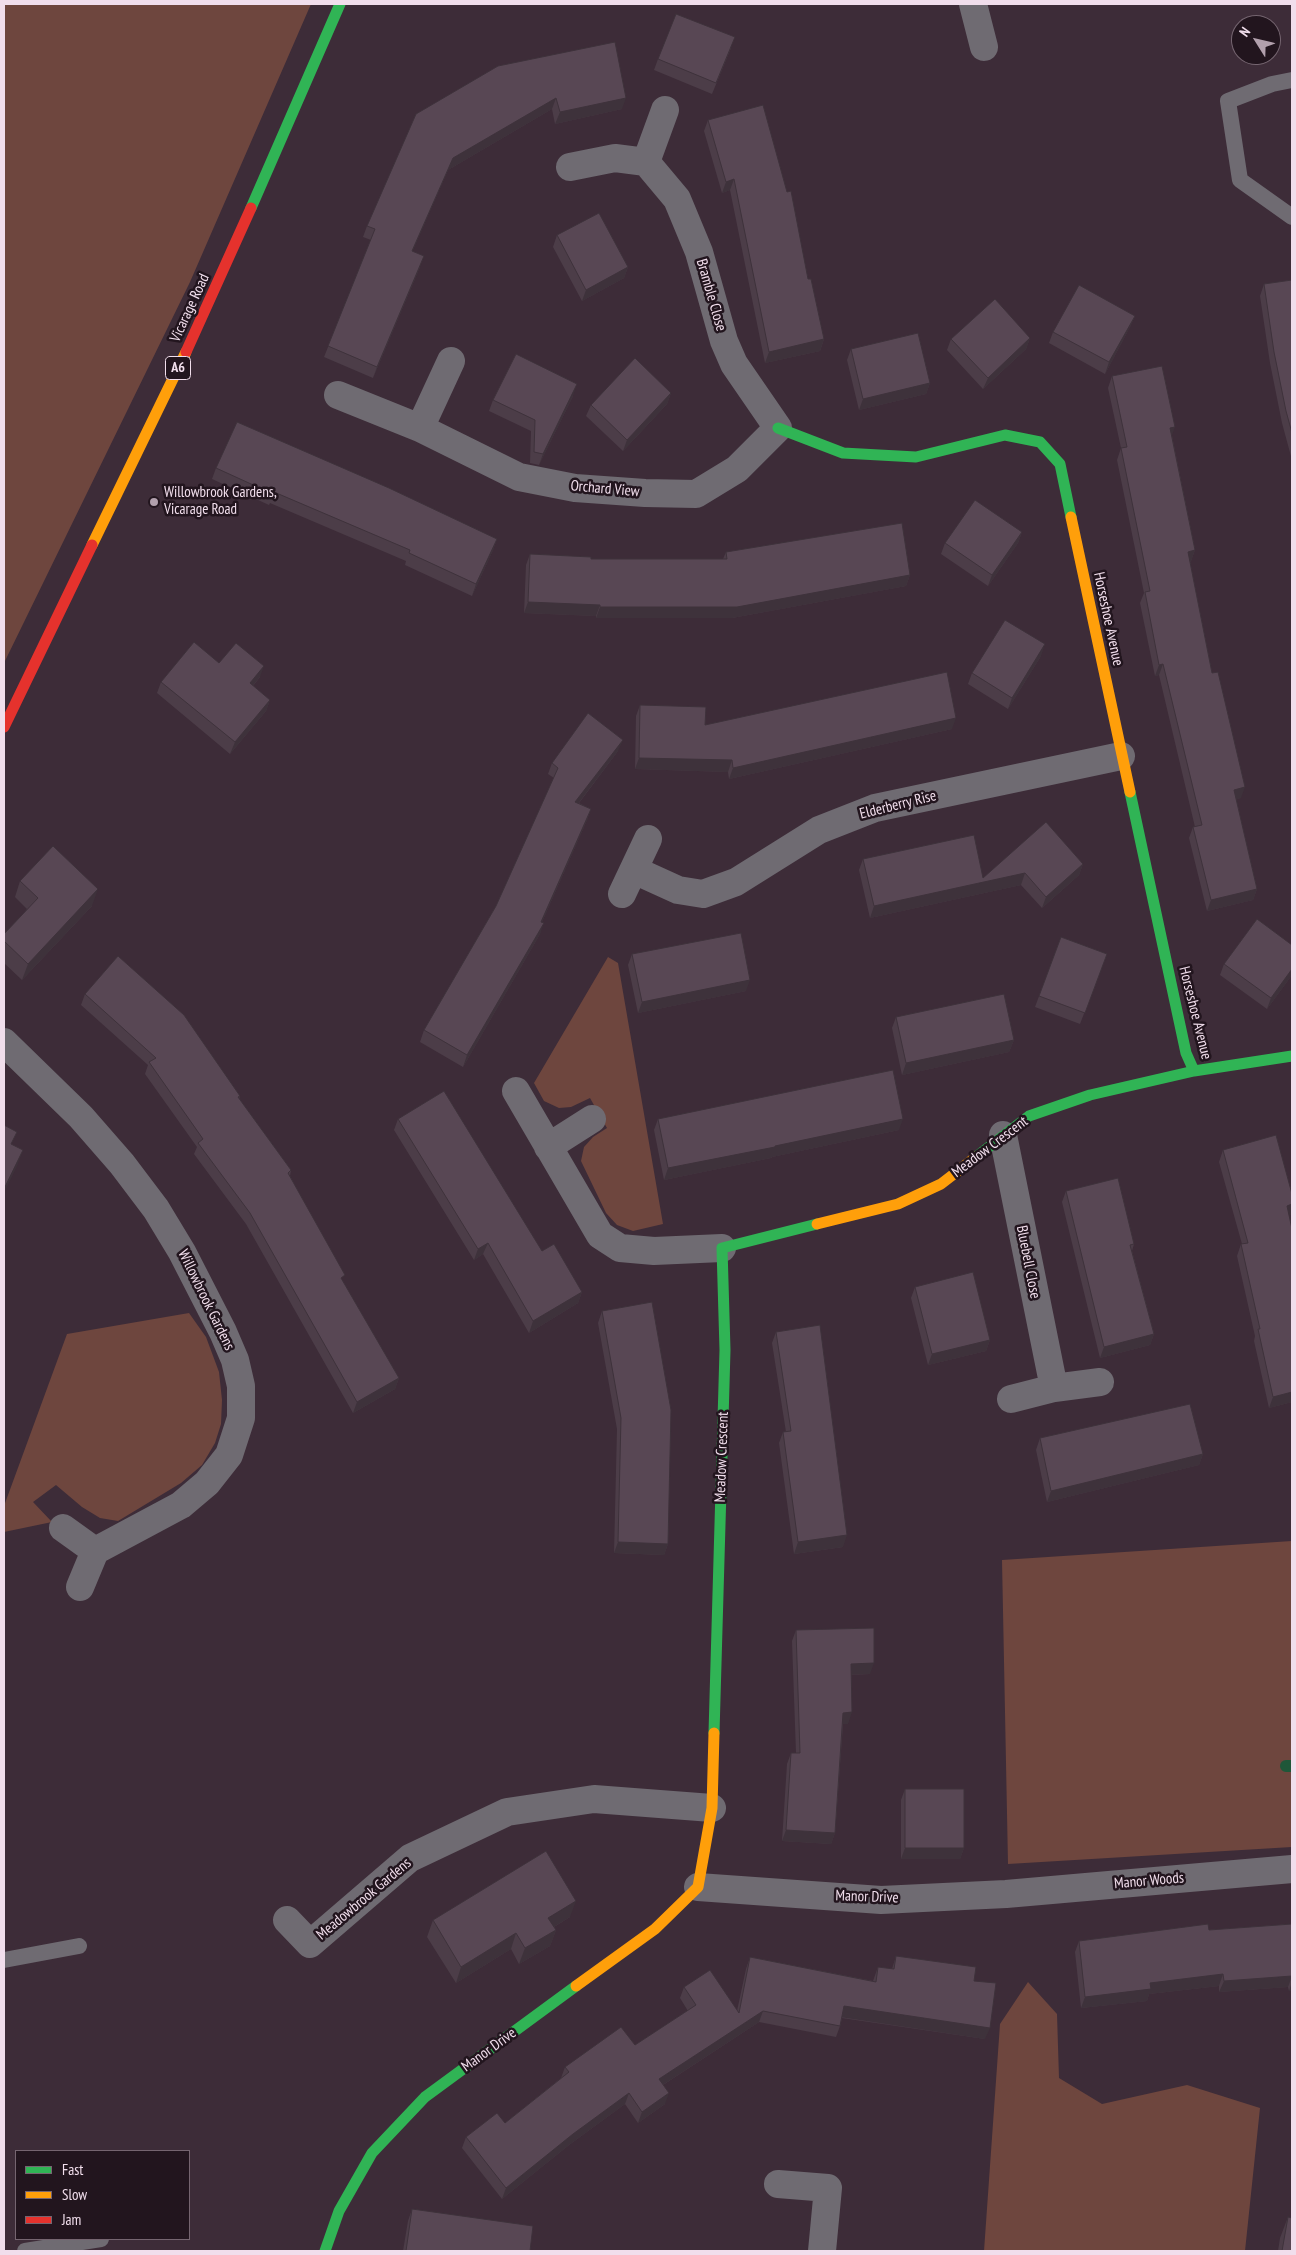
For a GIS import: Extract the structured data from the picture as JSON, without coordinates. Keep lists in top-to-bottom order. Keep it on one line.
{"streets":{"main road":["Vicarage Road","A6","Horseshoe Avenue","Meadow Crescent","Manor Drive"],"street":["Bramble Close","Orchard View","Elderberry Rise","Bluebell Close","Willowbrook Gardens","Manor Woods","Meadowbrook Gardens"]},"crossings":[["Bramble Close","Orchard View"],["Bramble Close","Horseshoe Avenue"],["Orchard View","Horseshoe Avenue"],["Horseshoe Avenue","Elderberry Rise"],["Horseshoe Avenue","Meadow Crescent"],["Meadow Crescent","Bluebell Close"],["Meadow Crescent","Meadowbrook Gardens"],["Manor Woods","Manor Drive"]],"places":["Willowbrook Gardens, Vicarage Road"],"legend":["Fast","Slow","Jam"],"north":"top left"}
